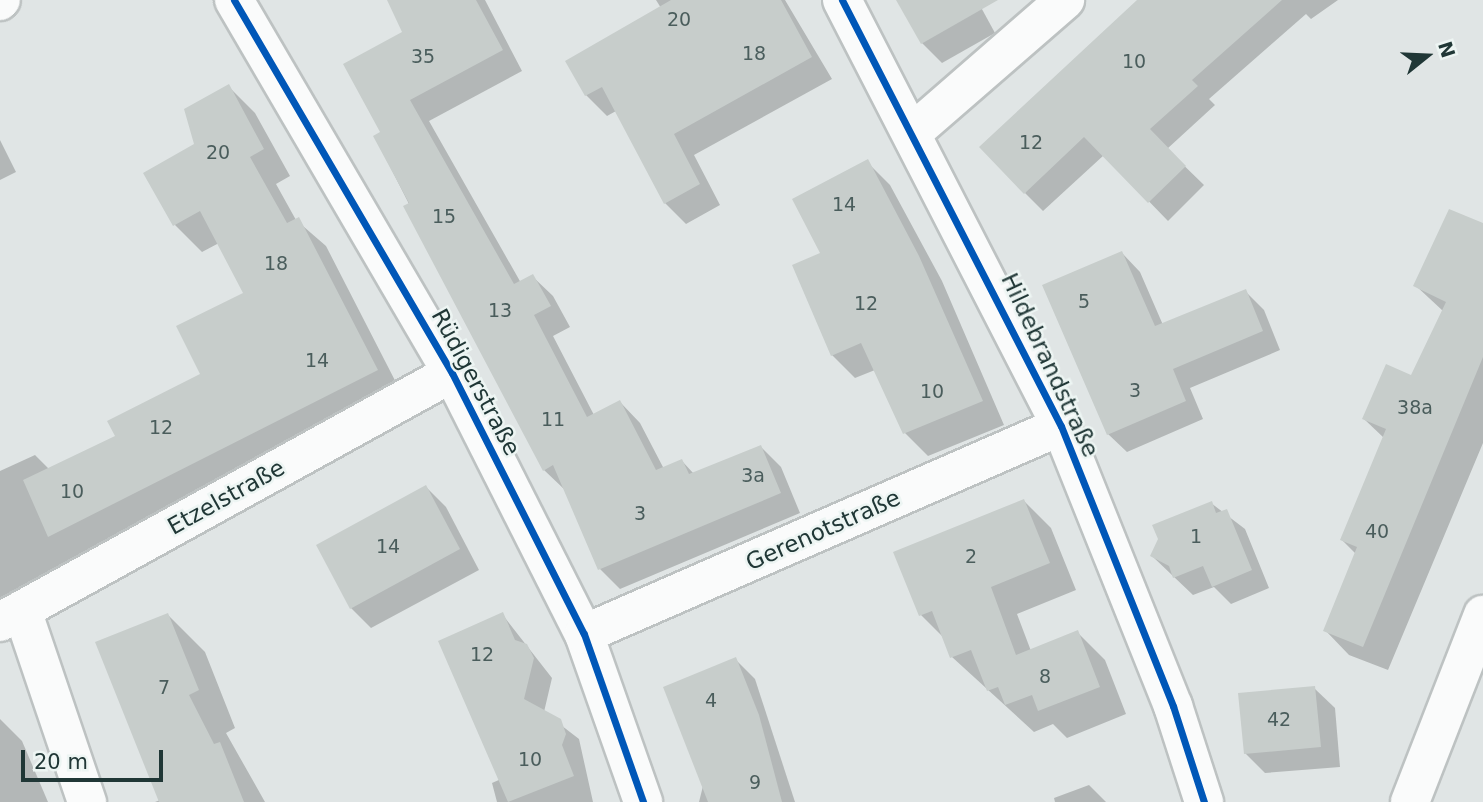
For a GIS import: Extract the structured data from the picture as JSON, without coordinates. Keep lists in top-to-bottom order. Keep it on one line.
{"streets":{"street":["Hildebrandstraße","Rüdigerstraße","Etzelstraße","Gerenotstraße"]},"crossings":[["Hildebrandstraße","Gerenotstraße"],["Rüdigerstraße","Etzelstraße"],["Rüdigerstraße","Gerenotstraße"]],"house_numbers":["20","18","35","10","12","20","14","15","18","5","12","13","14","3","10","38a","11","12","3a","10","3","40","1","14","2","12","8","7","4","42","10","9"],"scale_bar":"20 m","north":"right"}
